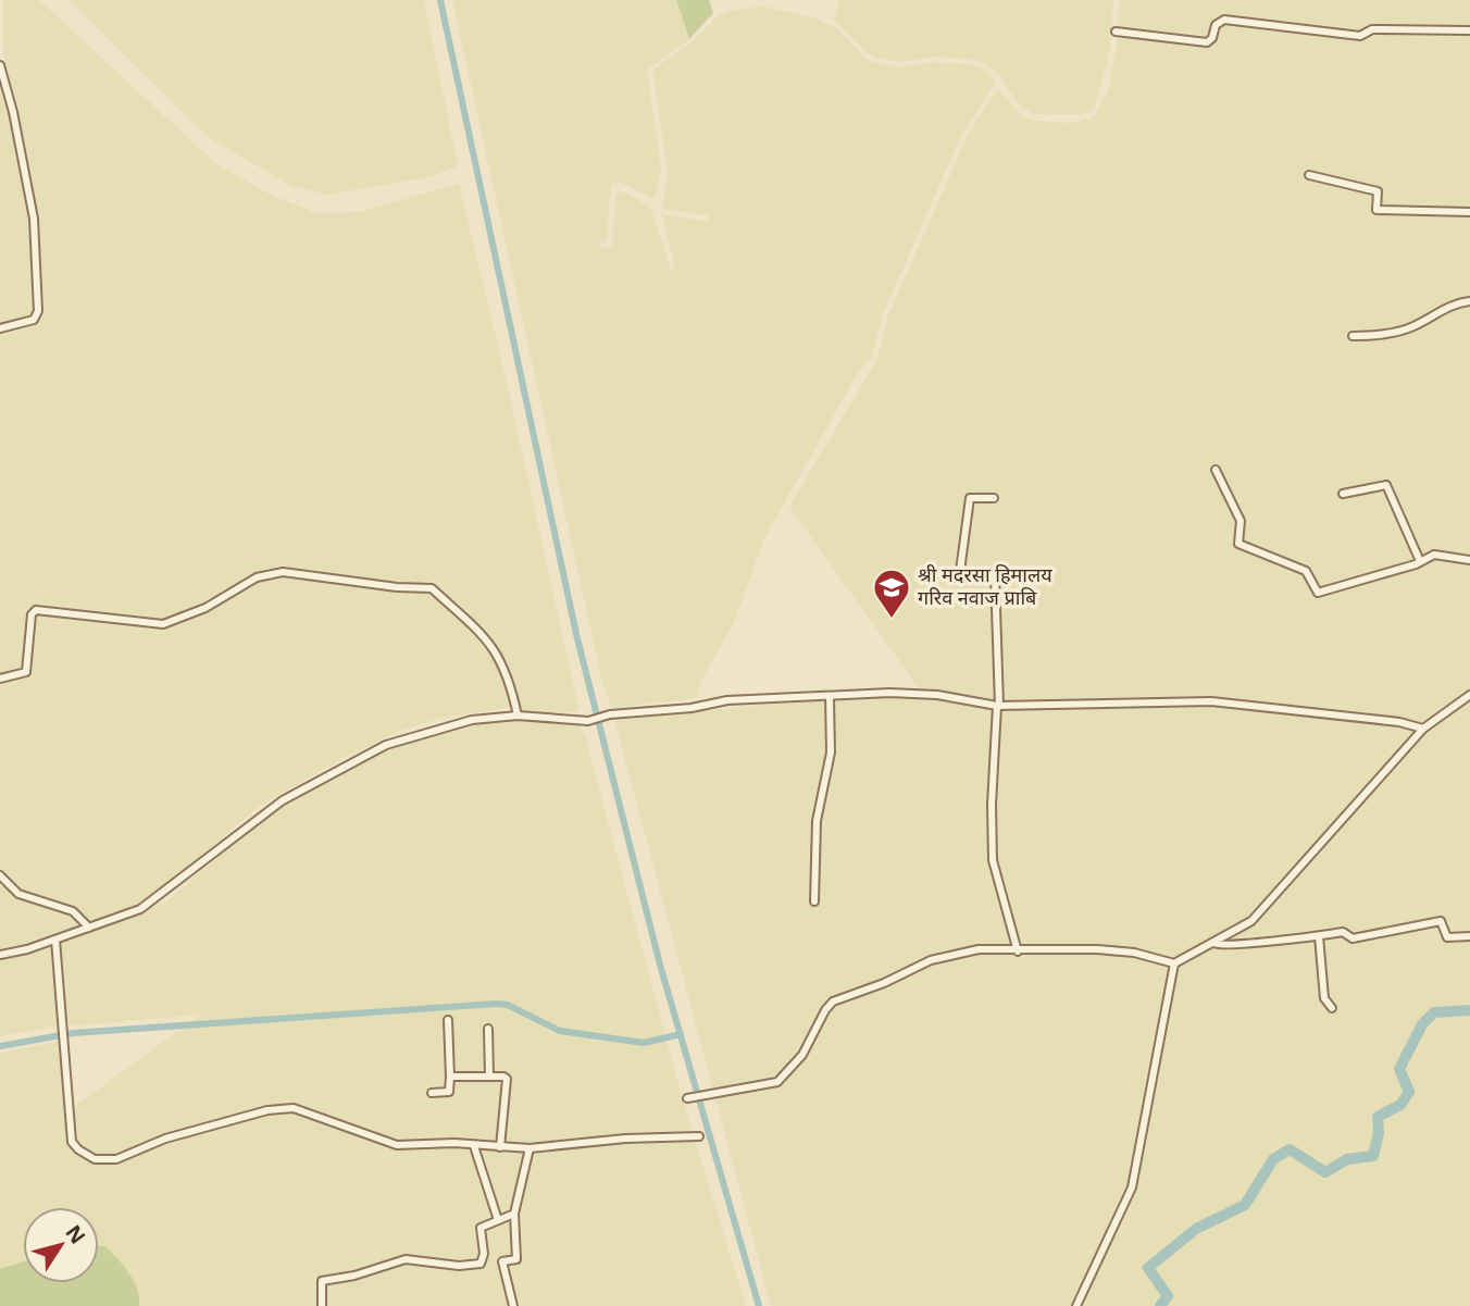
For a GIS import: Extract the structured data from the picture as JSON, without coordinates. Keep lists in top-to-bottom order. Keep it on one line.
{"places":{"school or university":["श्री मदरसा हिमालय गरिव नवाज प्राबि"]},"north":"top right"}
